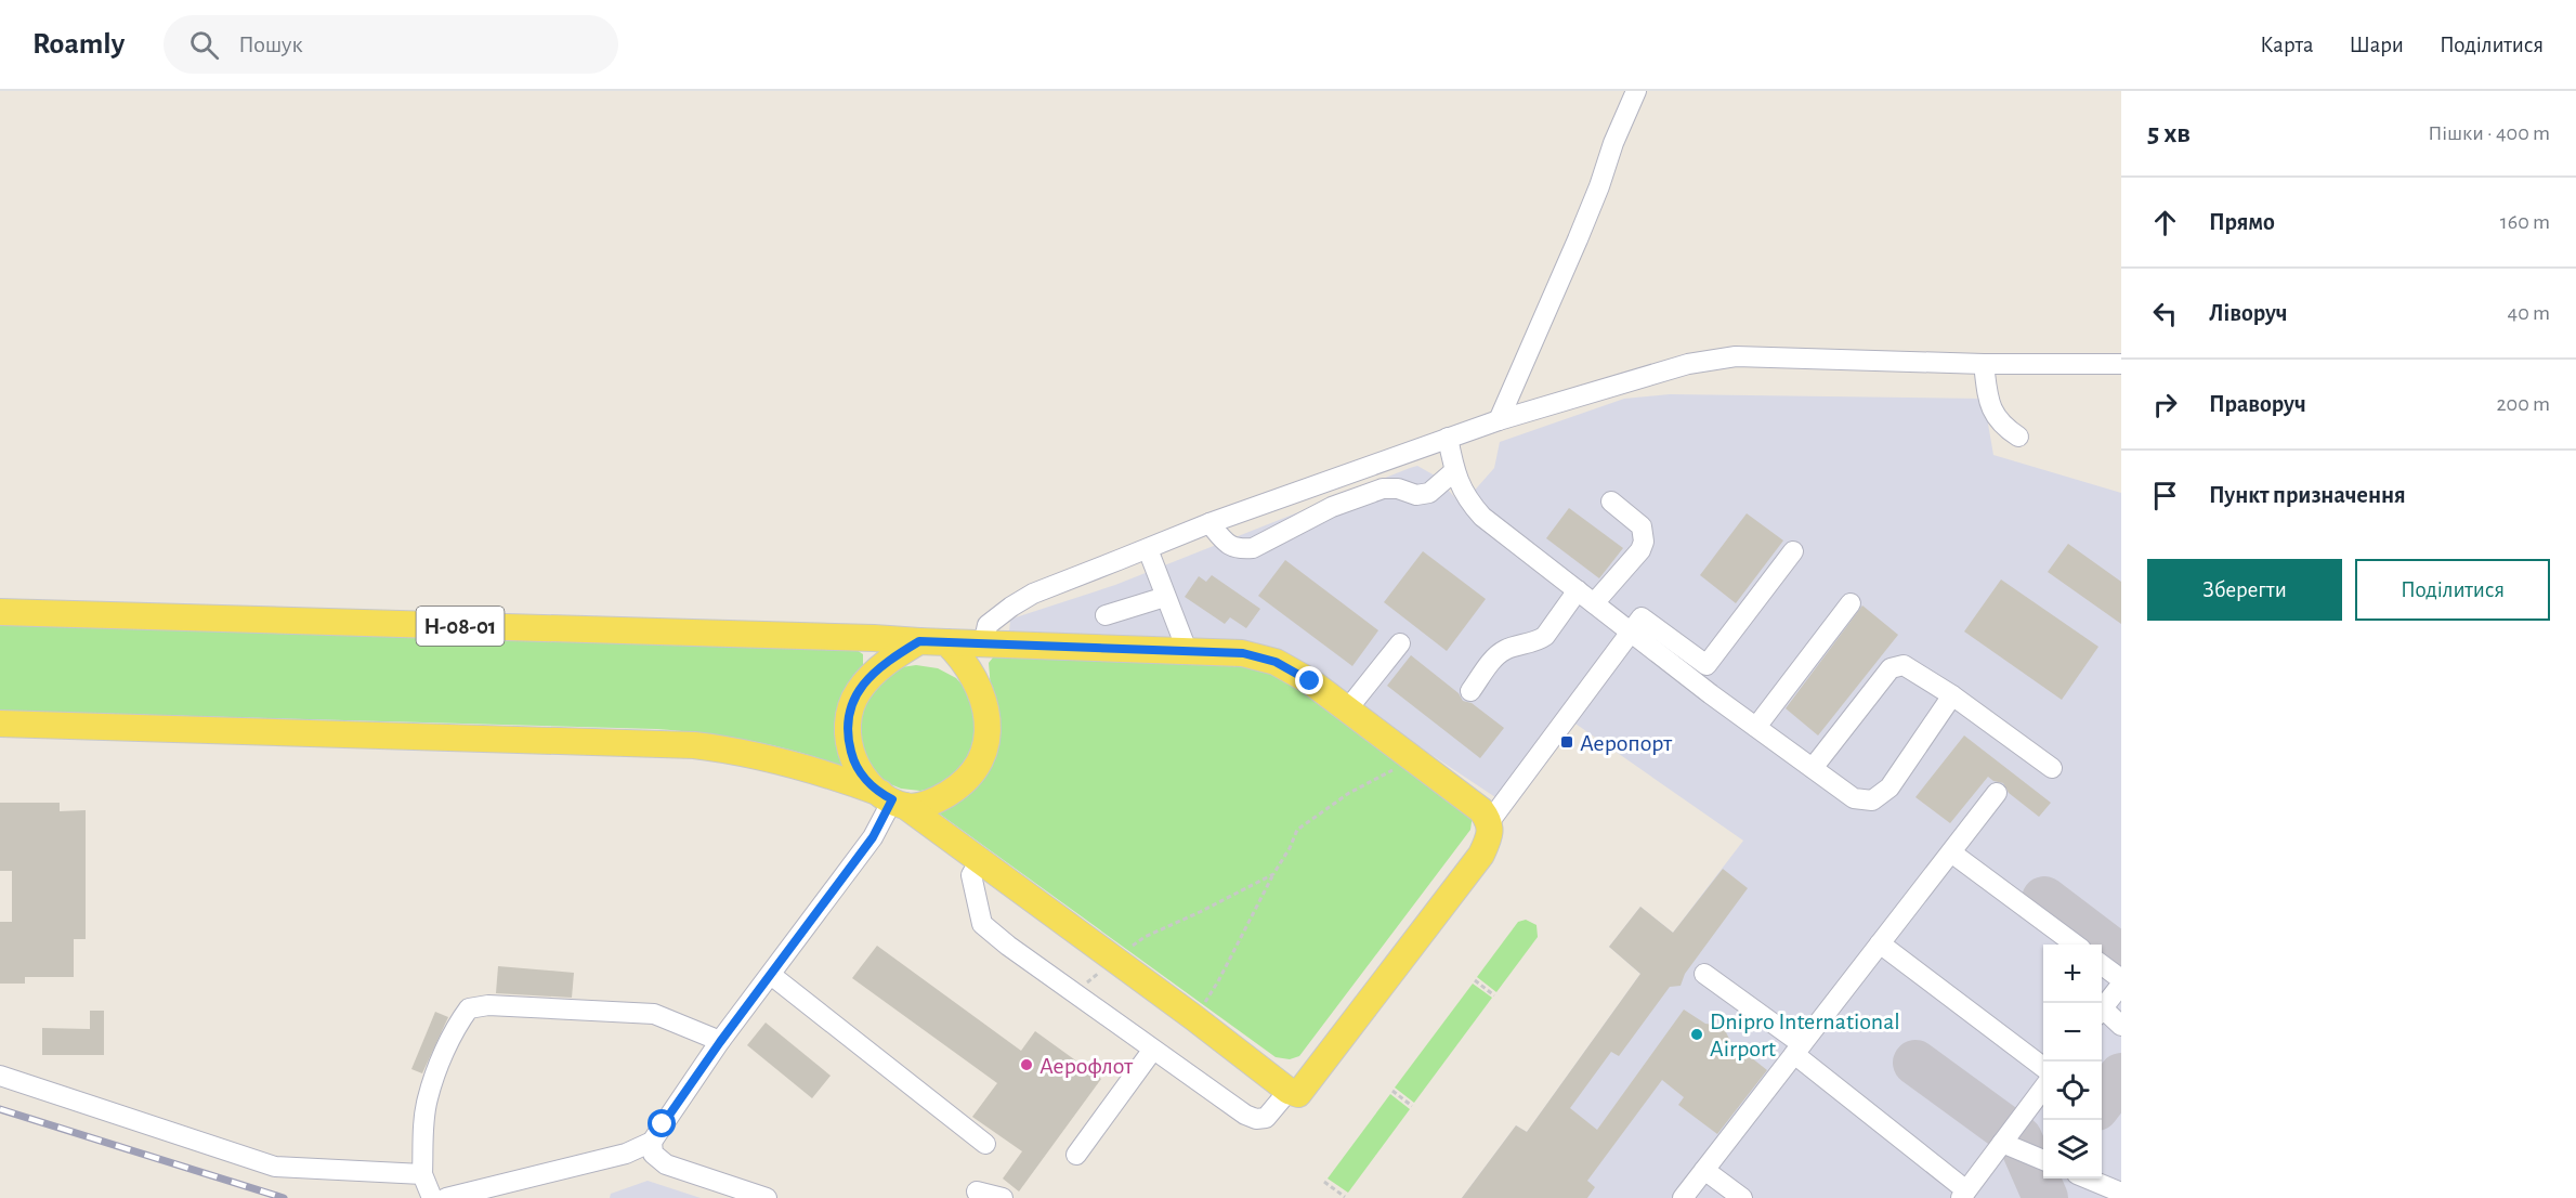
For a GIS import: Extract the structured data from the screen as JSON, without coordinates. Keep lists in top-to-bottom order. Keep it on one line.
{"streets":{"main road":["Н-08-01"]},"places":{"transit":["Аеропорт"],"other":["Dnipro International Airport","Аерофлот"]},"page":{"header":"Roamly","search":"Пошук","nav":["Карта","Шари","Поділитися"],"heading":["5 хв","Пішки · 400 m"],"list":[["Прямо","160 m"],["Ліворуч","40 m"],["Праворуч","200 m"],"Пункт призначення"],"buttons":["Зберегти","Поділитися"],"map_buttons":["+","−"]}}
